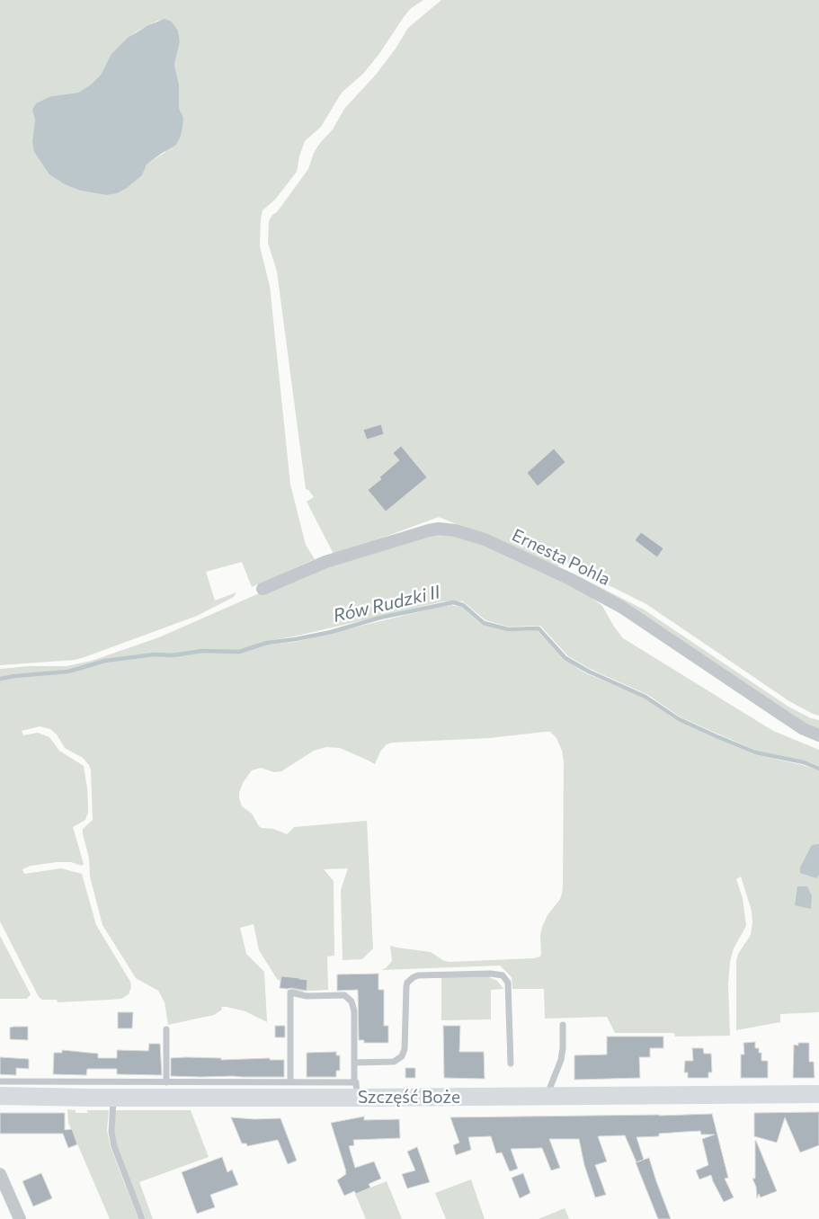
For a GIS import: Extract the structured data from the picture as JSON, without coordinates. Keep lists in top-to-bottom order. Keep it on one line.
{"streets":{"street":["Ernesta Pohla","Szczęść Boże"]},"water":["Rów Rudzki II"]}
